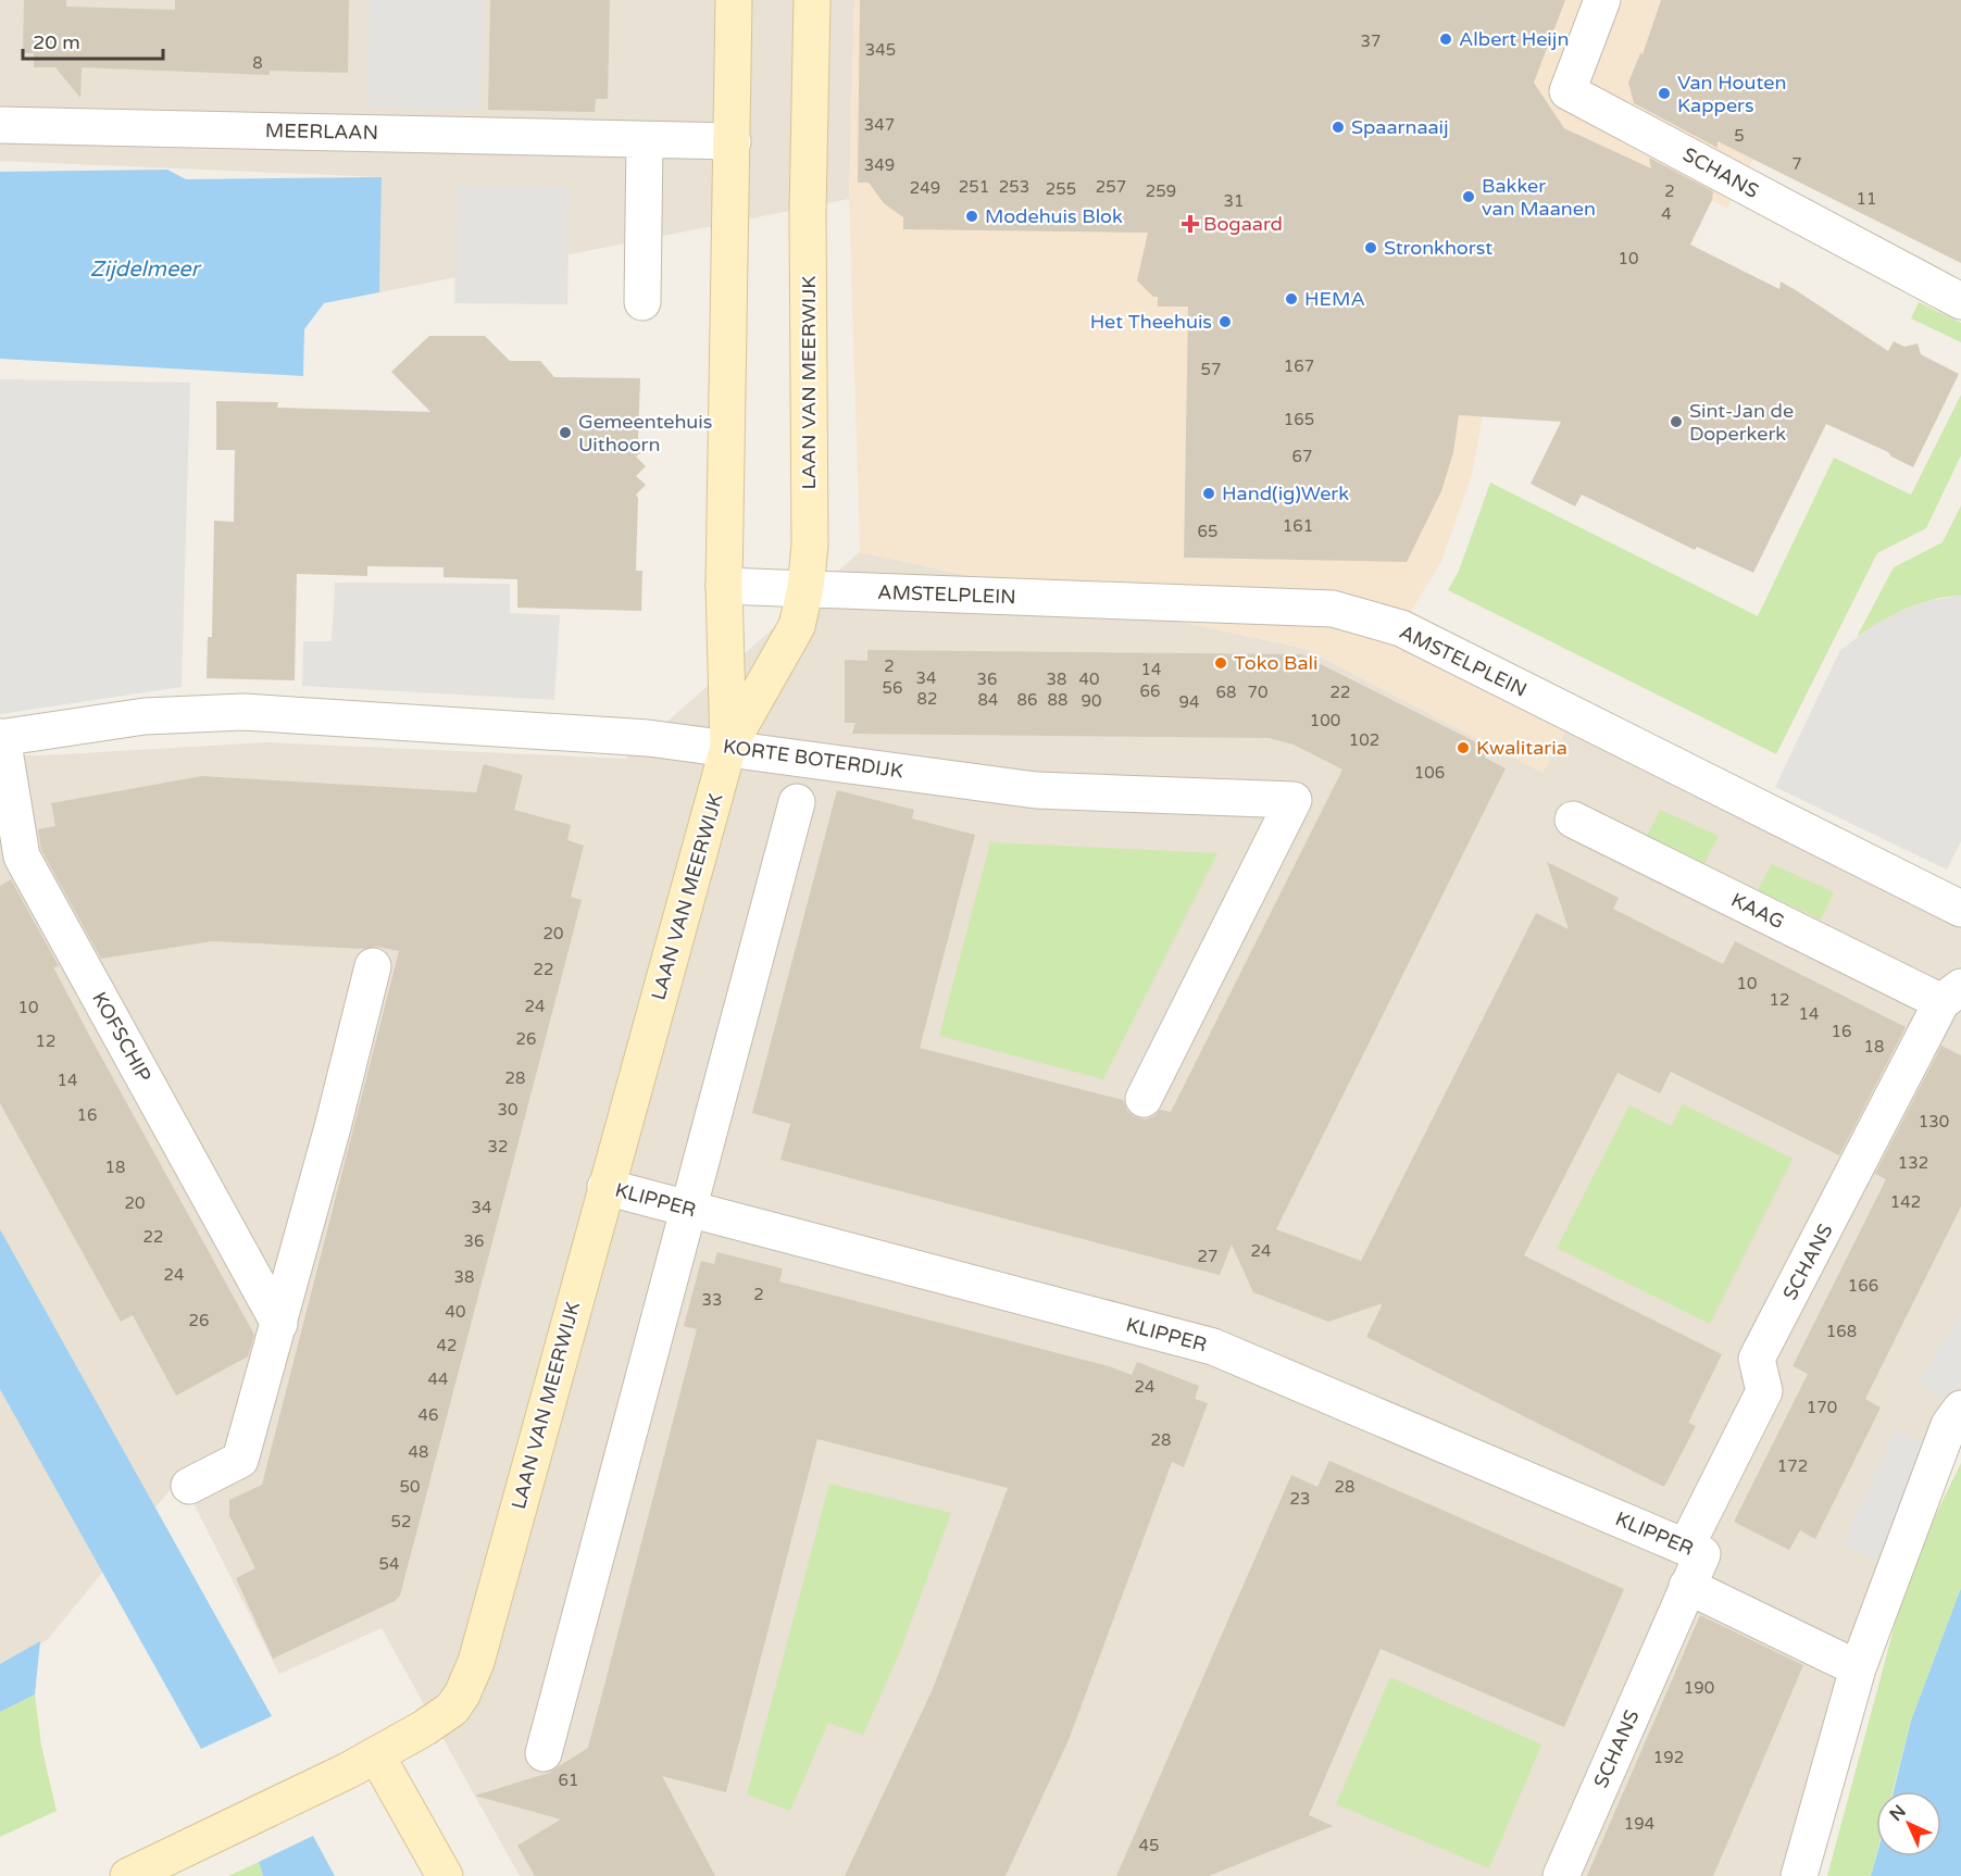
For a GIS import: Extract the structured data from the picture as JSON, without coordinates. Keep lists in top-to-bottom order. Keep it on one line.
{"streets":{"street":["MEERLAAN","SCHANS","LAAN VAN MEERWIJK","AMSTELPLEIN","KORTE BOTERDIJK","KAAG","KOFSCHIP","KLIPPER"]},"crossings":[["SCHANS","KAAG"],["SCHANS","KLIPPER"],["LAAN VAN MEERWIJK","AMSTELPLEIN"],["LAAN VAN MEERWIJK","KORTE BOTERDIJK"],["LAAN VAN MEERWIJK","KLIPPER"],["KORTE BOTERDIJK","KOFSCHIP"]],"water":["Zijdelmeer"],"places":{"other":["Albert Heijn","Van Houten Kappers","Spaarnaaij","Bakker van Maanen","Modehuis Blok","Stronkhorst","HEMA","Het Theehuis","Sint-Jan de Doperkerk","Gemeentehuis Uithoorn","Hand(ig)Werk","Toko Bali","Kwalitaria"],"health":["Bogaard"]},"house_numbers":["37","345","8","347","5","7","349","251","253","257","249","255","259","2","11","31","4","10","167","57","165","67","161","65","2","14","34","36","38","40","56","66","68","70","22","82","84","86","88","90","94","100","102","106","20","22","10","12","24","10","14","16","26","12","18","28","14","30","16","130","32","132","18","142","20","34","22","36","24","27","24","38","166","2","33","40","26","168","42","44","24","170","46","28","48","172","50","28","23","52","54","190","192","61","194","45"],"scale_bar":"20 m","north":"top left"}
